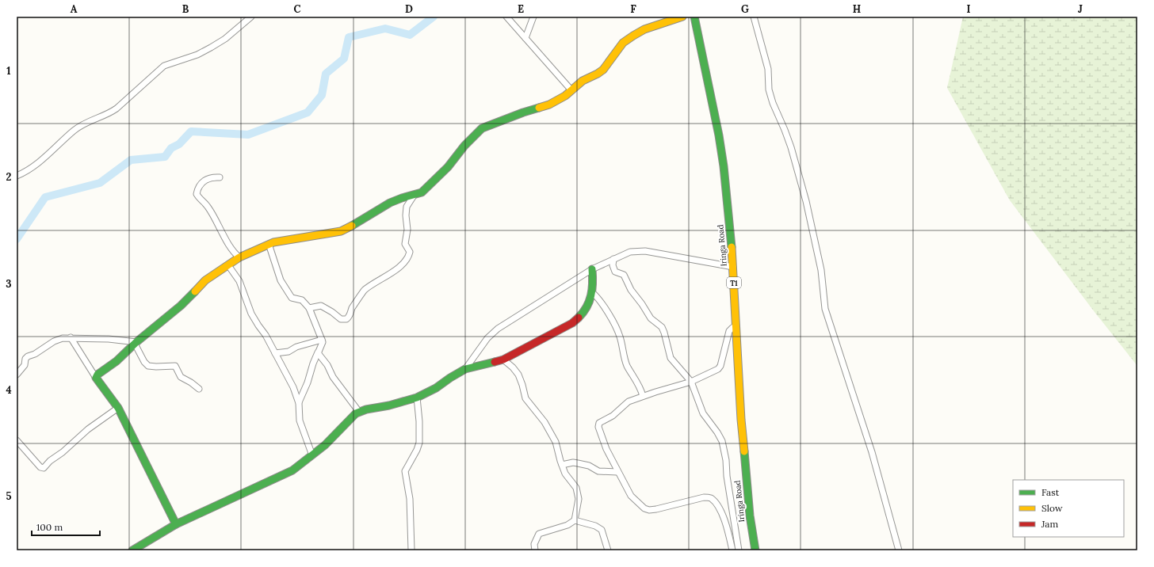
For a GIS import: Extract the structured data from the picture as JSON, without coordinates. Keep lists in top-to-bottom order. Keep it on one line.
{"streets":{"main road":["Iringa Road","T1"]},"legend":["Fast","Slow","Jam"],"scale_bar":"100 m","grid":{"columns":["A","B","C","D","E","F","G","H","I","J"],"rows":["1","2","3","4","5"]}}
